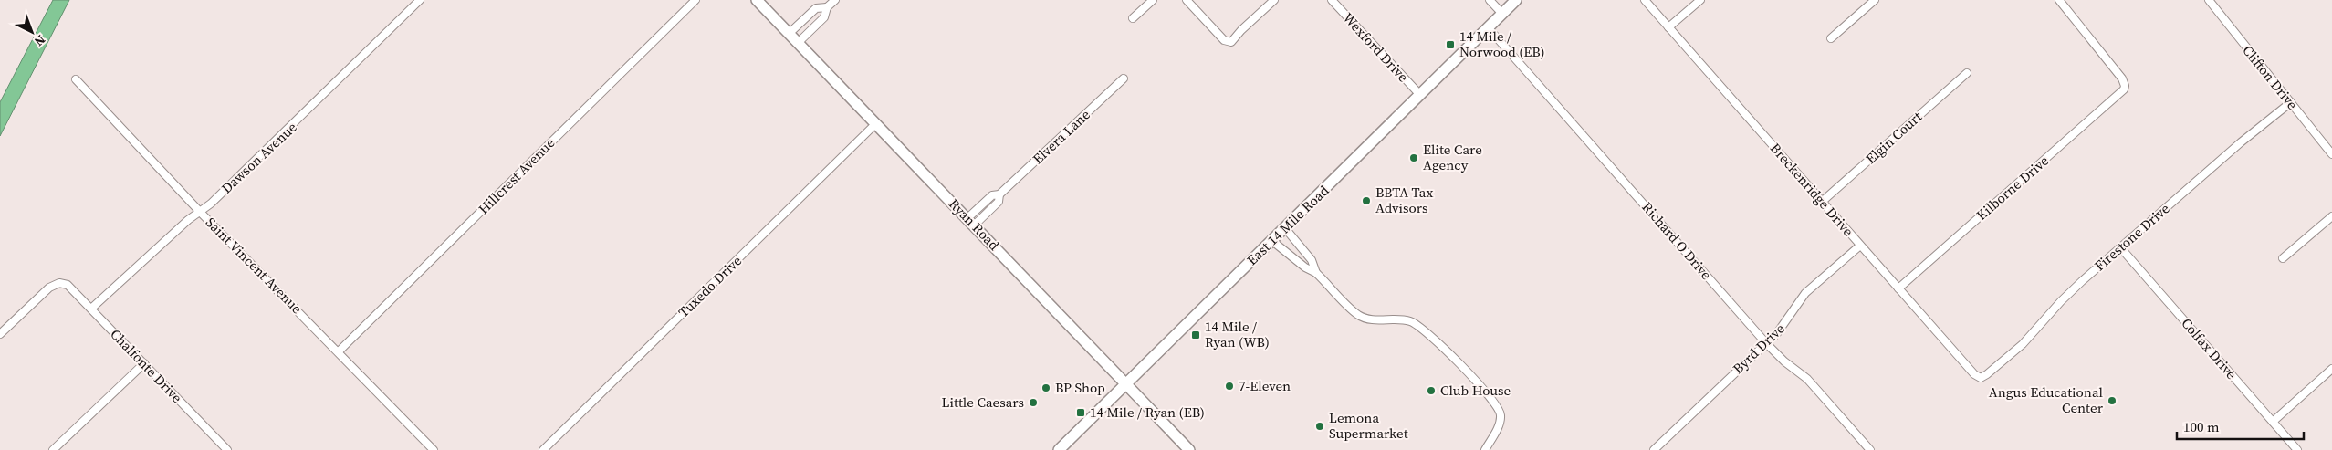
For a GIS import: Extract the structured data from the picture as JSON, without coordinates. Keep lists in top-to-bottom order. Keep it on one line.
{"streets":{"main road":["Ryan Road","East 14 Mile Road"],"street":["Wexford Drive","Clifton Drive","Elvera Lane","Elgin Court","Dawson Avenue","Hillcrest Avenue","Kilborne Drive","Breckenridge Drive","Firestone Drive","Richard O Drive","Saint Vincent Avenue","Tuxedo Drive","Byrd Drive","Colfax Drive","Chalfonte Drive"]},"crossings":[["Wexford Drive","East 14 Mile Road"],["Clifton Drive","Firestone Drive"],["Elvera Lane","Ryan Road"],["Elgin Court","Breckenridge Drive"],["Dawson Avenue","Saint Vincent Avenue"],["Dawson Avenue","Chalfonte Drive"],["Hillcrest Avenue","Saint Vincent Avenue"],["Kilborne Drive","Breckenridge Drive"],["Breckenridge Drive","Firestone Drive"],["Breckenridge Drive","Byrd Drive"],["Ryan Road","East 14 Mile Road"],["Ryan Road","Tuxedo Drive"],["East 14 Mile Road","Richard O Drive"],["Firestone Drive","Colfax Drive"],["Richard O Drive","Byrd Drive"]],"places":{"transit":["14 Mile / Norwood (EB)","14 Mile / Ryan (WB)","14 Mile / Ryan (EB)"],"other":["Elite Care Agency","BBTA Tax Advisors","7-Eleven","BP Shop","Club House","Angus Educational Center","Little Caesars","Lemona Supermarket"]},"scale_bar":"100 m","north":"bottom right"}
